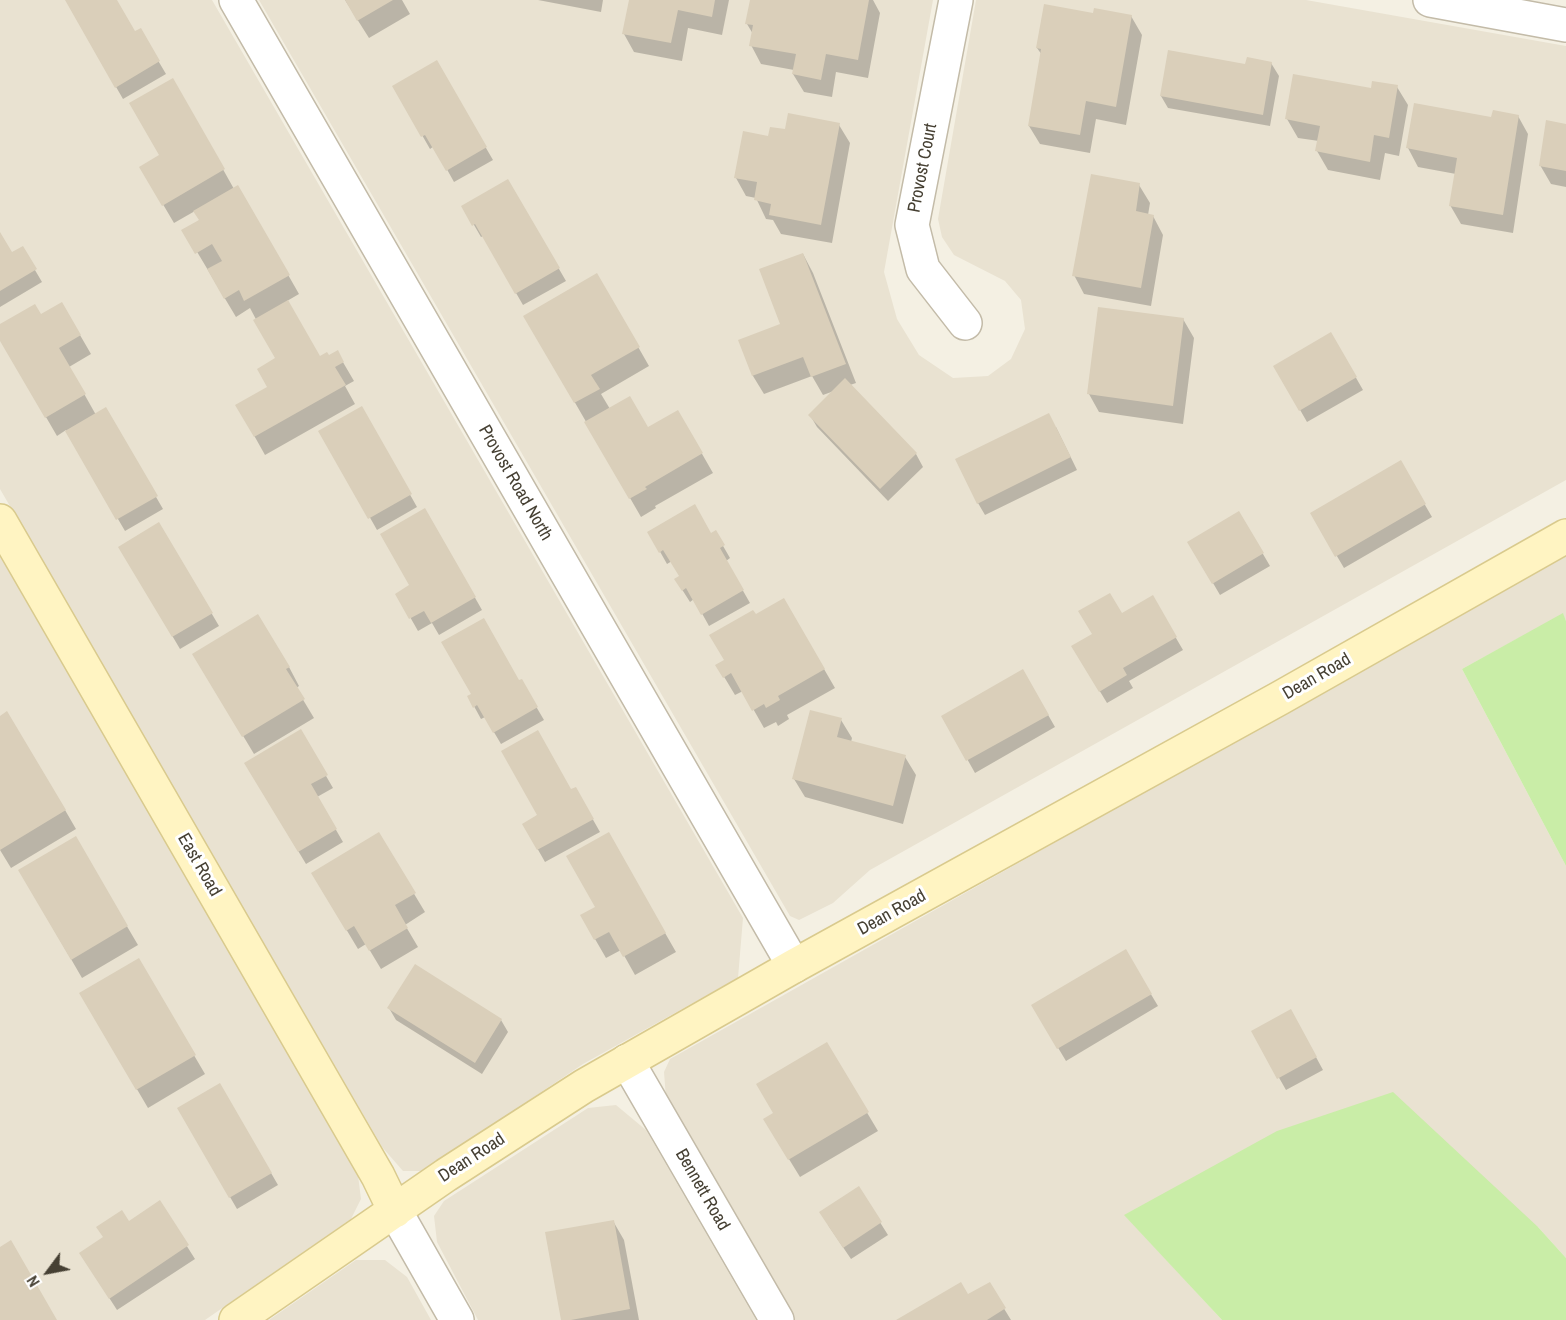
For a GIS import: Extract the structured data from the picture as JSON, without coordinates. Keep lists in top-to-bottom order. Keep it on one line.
{"streets":{"main road":["Dean Road","East Road"],"street":["Provost Court","Provost Road North","Bennett Road"]},"crossings":[["Provost Road North","Dean Road"],["Dean Road","East Road"],["Dean Road","Bennett Road"]],"north":"bottom left"}
